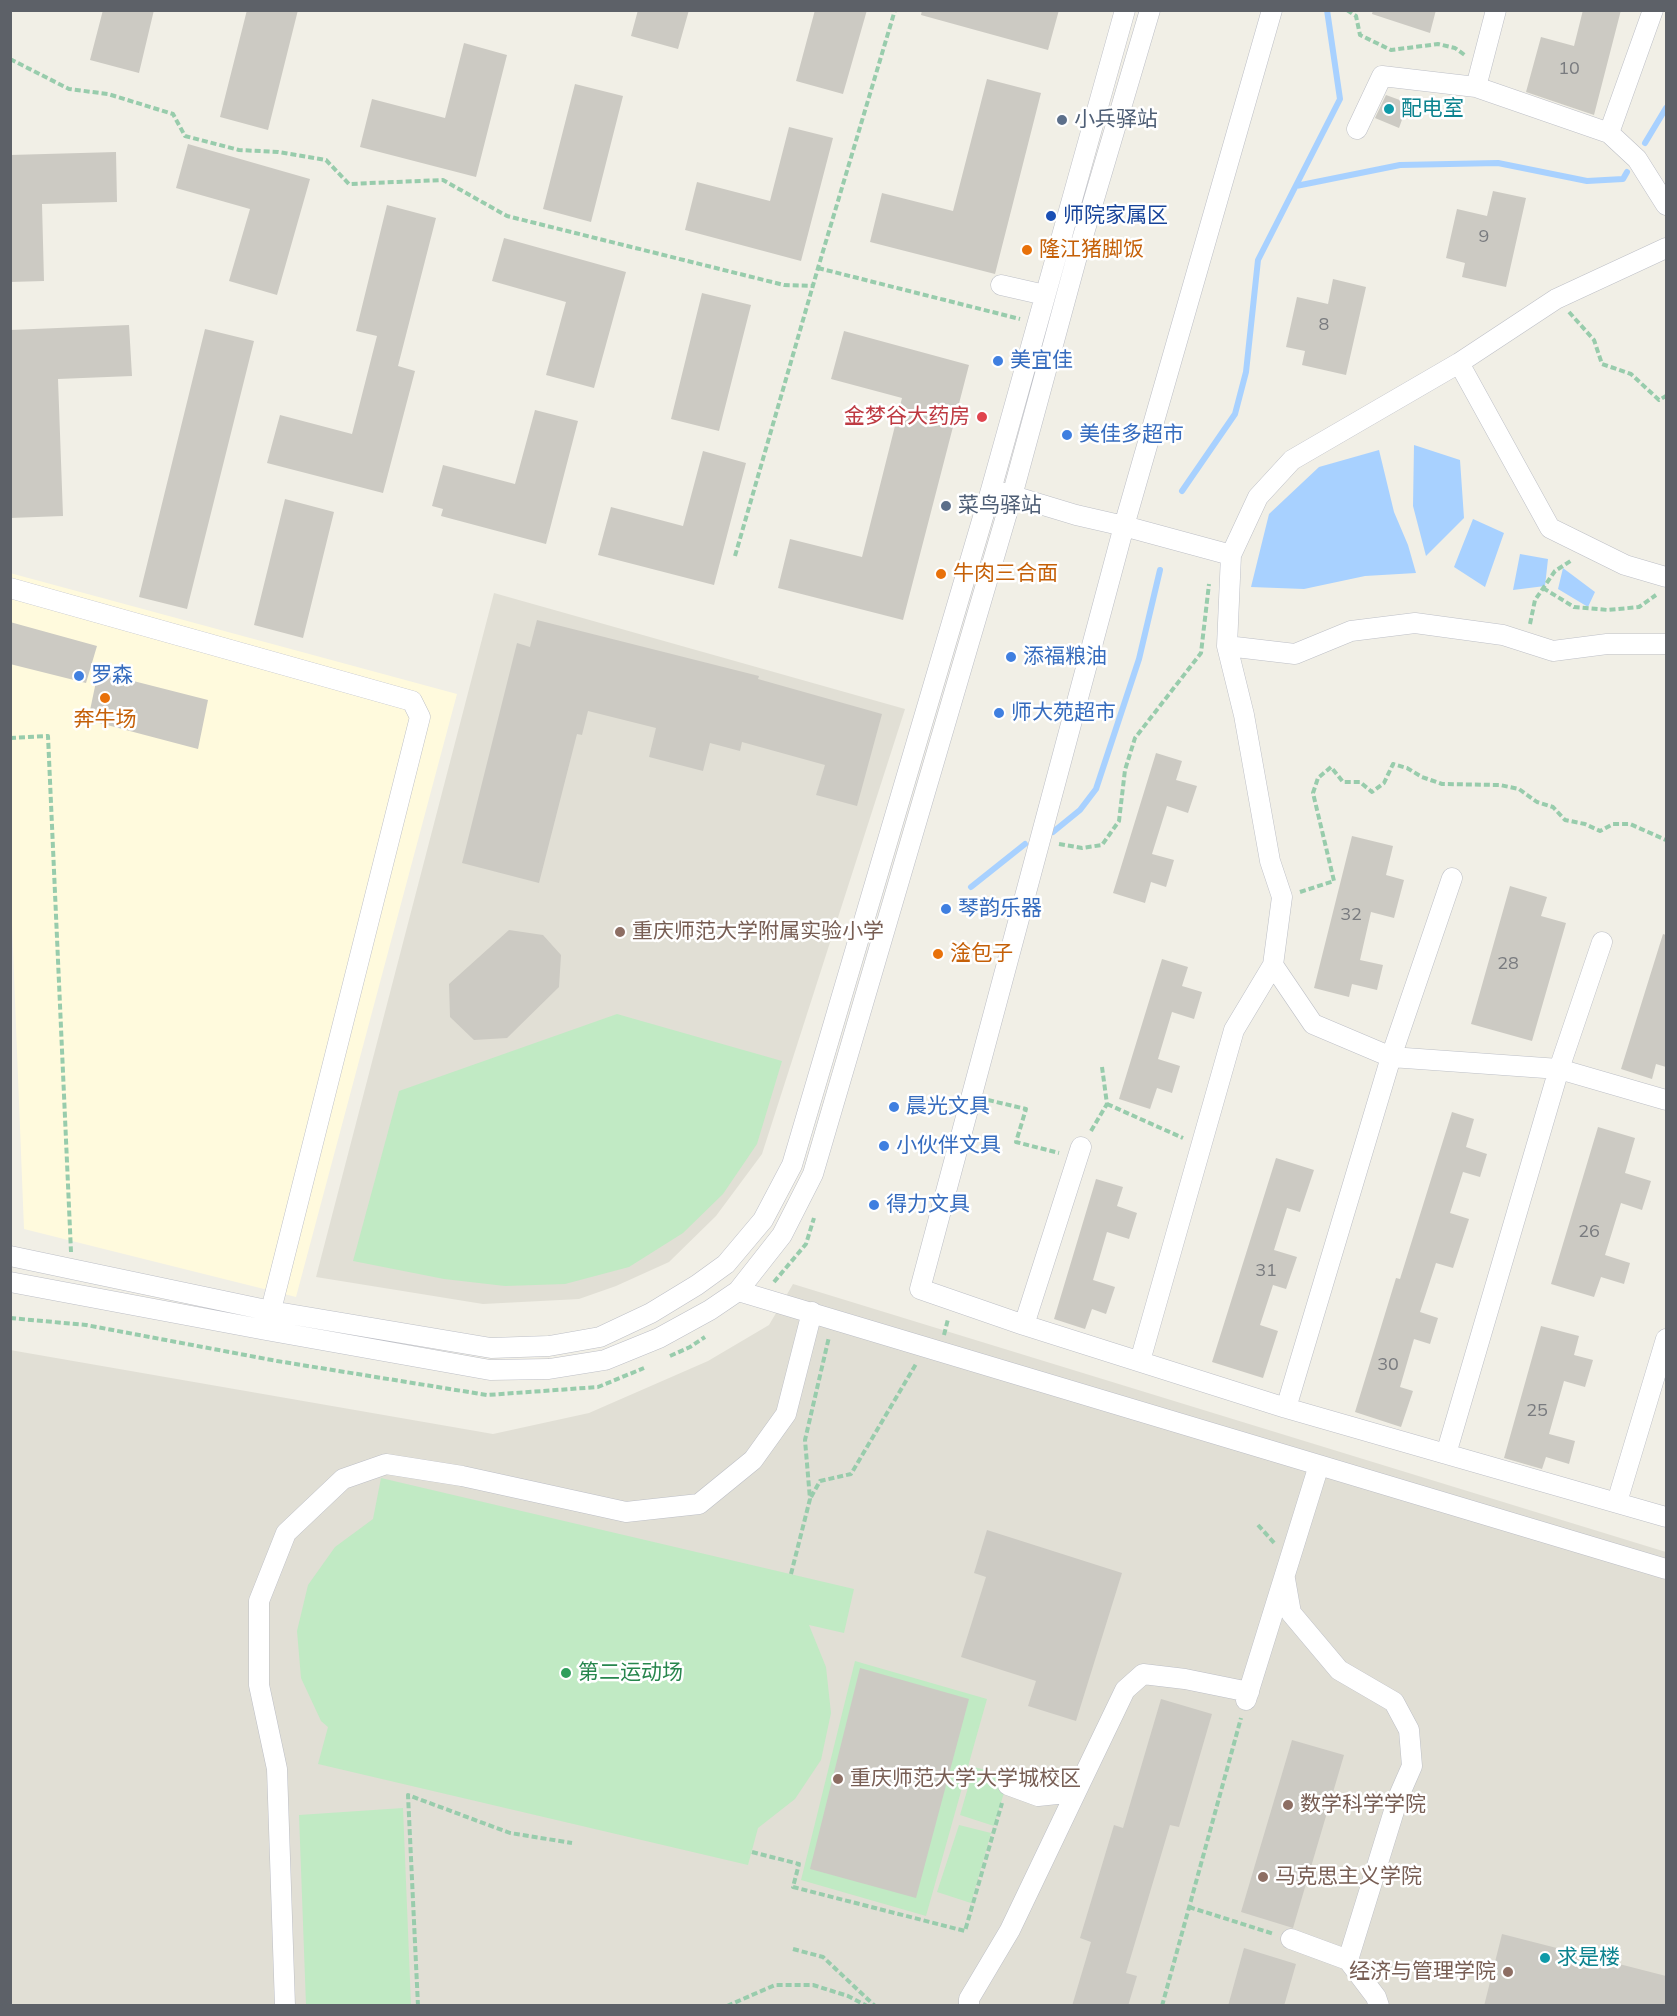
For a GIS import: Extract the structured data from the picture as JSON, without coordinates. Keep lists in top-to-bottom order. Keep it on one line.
{"places":["配电室","小兵驿站","师院家属区","隆江猪脚饭","美宜佳","金梦谷大药房","美佳多超市","菜鸟驿站","牛肉三合面","添福粮油","罗森","奔牛场","师大苑超市","琴韵乐器","重庆师范大学附属实验小学","淦包子","晨光文具","小伙伴文具","得力文具","第二运动场","重庆师范大学大学城校区","数学科学学院","马克思主义学院","求是楼","经济与管理学院"],"house_numbers":["10","9","8","32","28","26","31","30","25"]}
